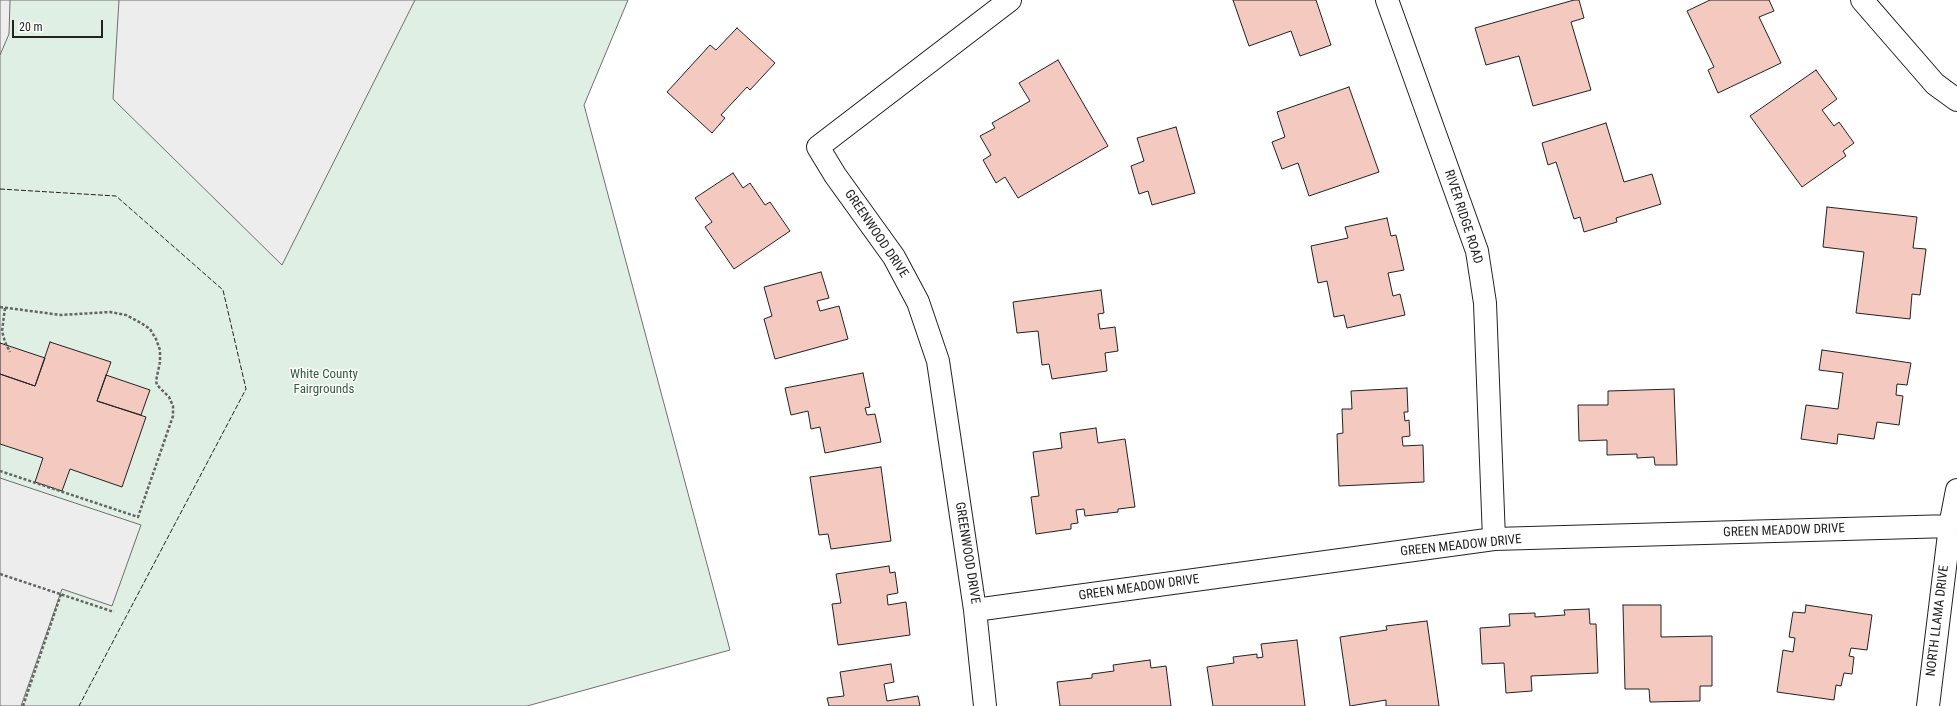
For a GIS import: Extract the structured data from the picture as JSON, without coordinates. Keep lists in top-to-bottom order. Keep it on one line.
{"streets":{"street":["RIVER RIDGE ROAD","GREENWOOD DRIVE","GREEN MEADOW DRIVE","NORTH LLAMA DRIVE"]},"crossings":[["RIVER RIDGE ROAD","GREEN MEADOW DRIVE"],["GREENWOOD DRIVE","GREEN MEADOW DRIVE"],["GREEN MEADOW DRIVE","NORTH LLAMA DRIVE"]],"parks":["White County Fairgrounds"],"scale_bar":"20 m"}
